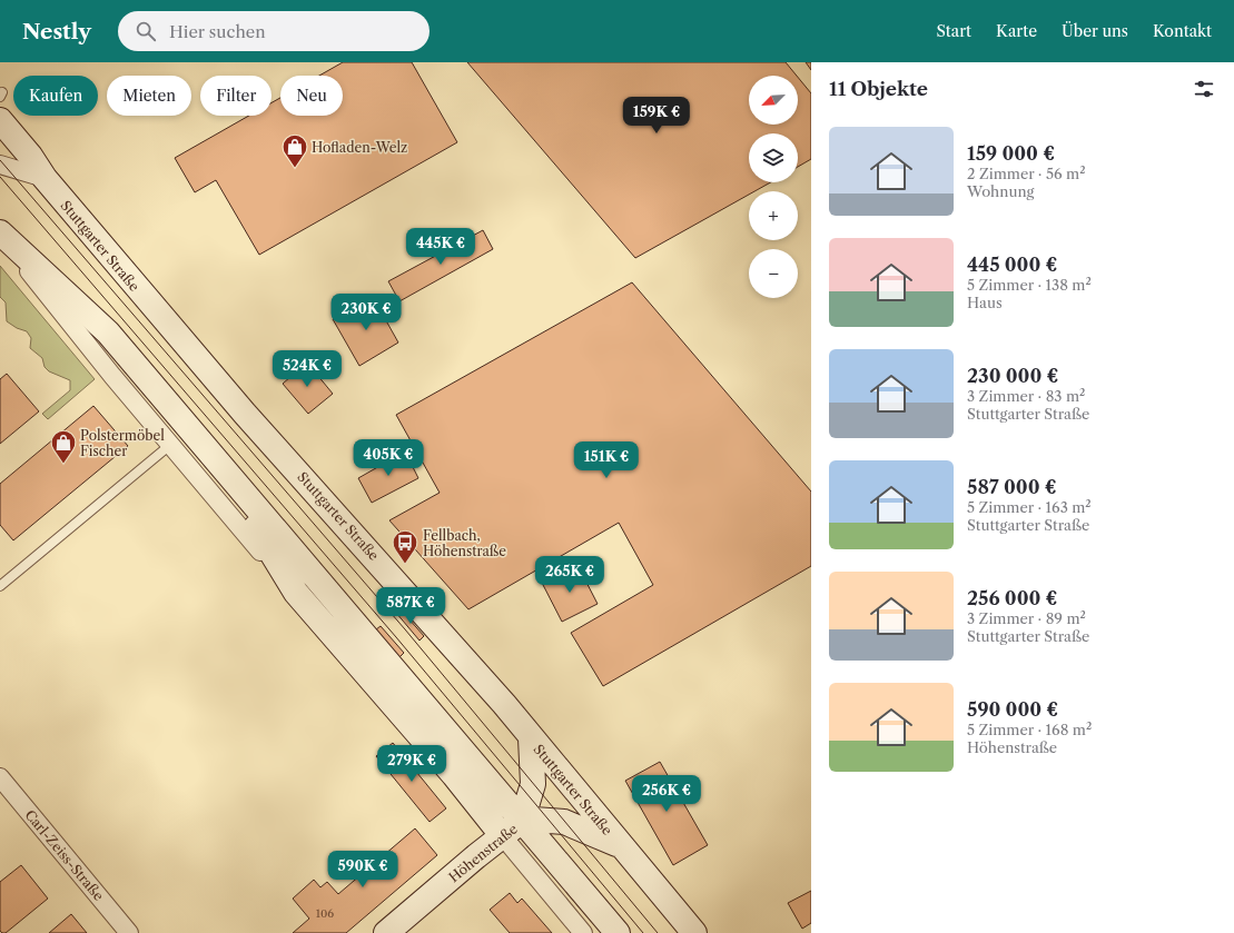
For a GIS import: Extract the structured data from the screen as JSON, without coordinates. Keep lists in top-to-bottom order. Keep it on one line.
{"streets":{"main road":["Stuttgarter Straße","Höhenstraße"],"street":["Carl-Zeiss-Straße"]},"crossings":[["Stuttgarter Straße","Höhenstraße"]],"places":{"shop":["Hofladen-Welz","Polstermöbel Fischer"],"bus stop":["Fellbach, Höhenstraße"]},"house_numbers":["106"],"north":"bottom left","page":{"header":"Nestly","search":"Hier suchen","nav":["Start","Karte","Über uns","Kontakt"],"heading":"11 Objekte","map_buttons":["+","−"],"chip":["Kaufen","Mieten","Filter","Neu"],"price":["159K €","445K €","230K €","524K €","405K €","151K €","265K €","587K €","279K €","256K €","590K €"],"list":[{"name":"159 000 €","note":"2 Zimmer · 56 m² · Wohnung"},{"name":"445 000 €","note":"5 Zimmer · 138 m² · Haus"},{"name":"230 000 €","note":"3 Zimmer · 83 m² · Stuttgarter Straße"},{"name":"587 000 €","note":"5 Zimmer · 163 m² · Stuttgarter Straße"},{"name":"256 000 €","note":"3 Zimmer · 89 m² · Stuttgarter Straße"},{"name":"590 000 €","note":"5 Zimmer · 168 m² · Höhenstraße"}]}}
